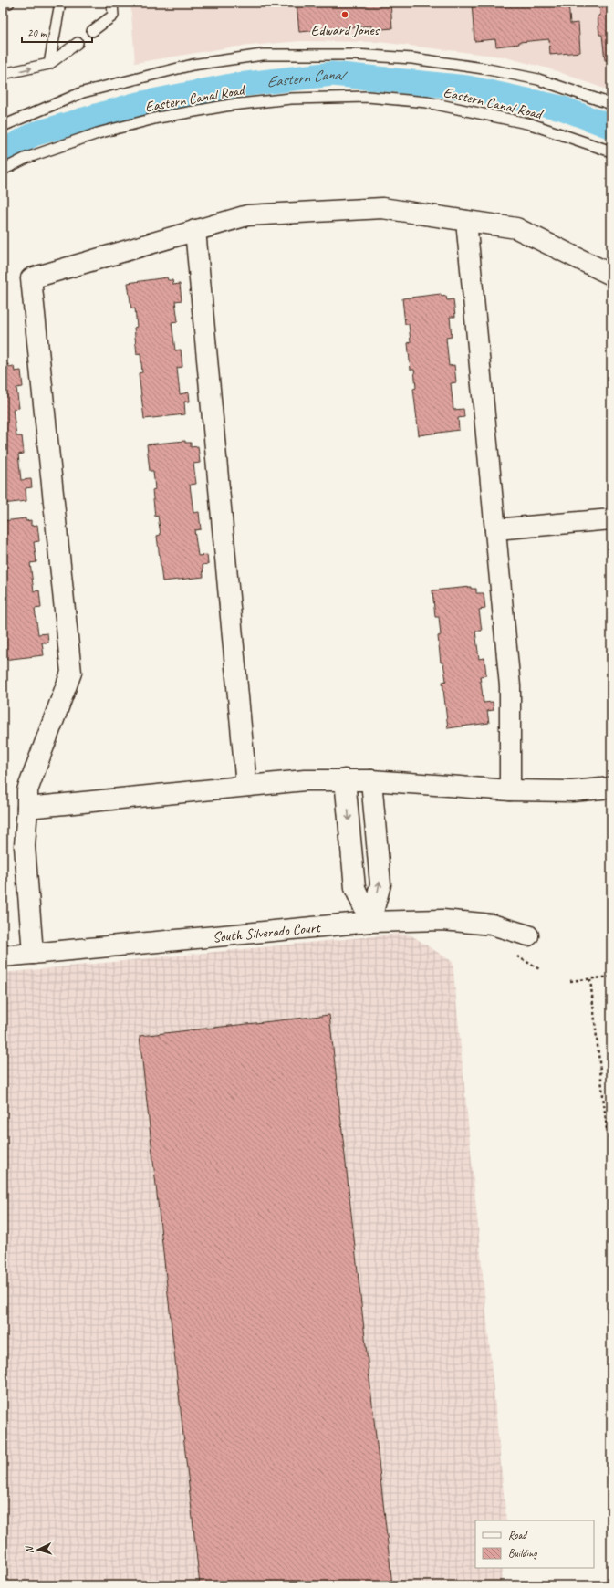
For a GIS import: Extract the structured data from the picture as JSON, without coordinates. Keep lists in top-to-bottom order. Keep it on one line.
{"streets":{"street":["South Silverado Court"],"lane":["Eastern Canal Road"]},"water":["Eastern Canal"],"places":["Edward Jones"],"legend":["Road","Building"],"scale_bar":"20 m","north":"left"}
